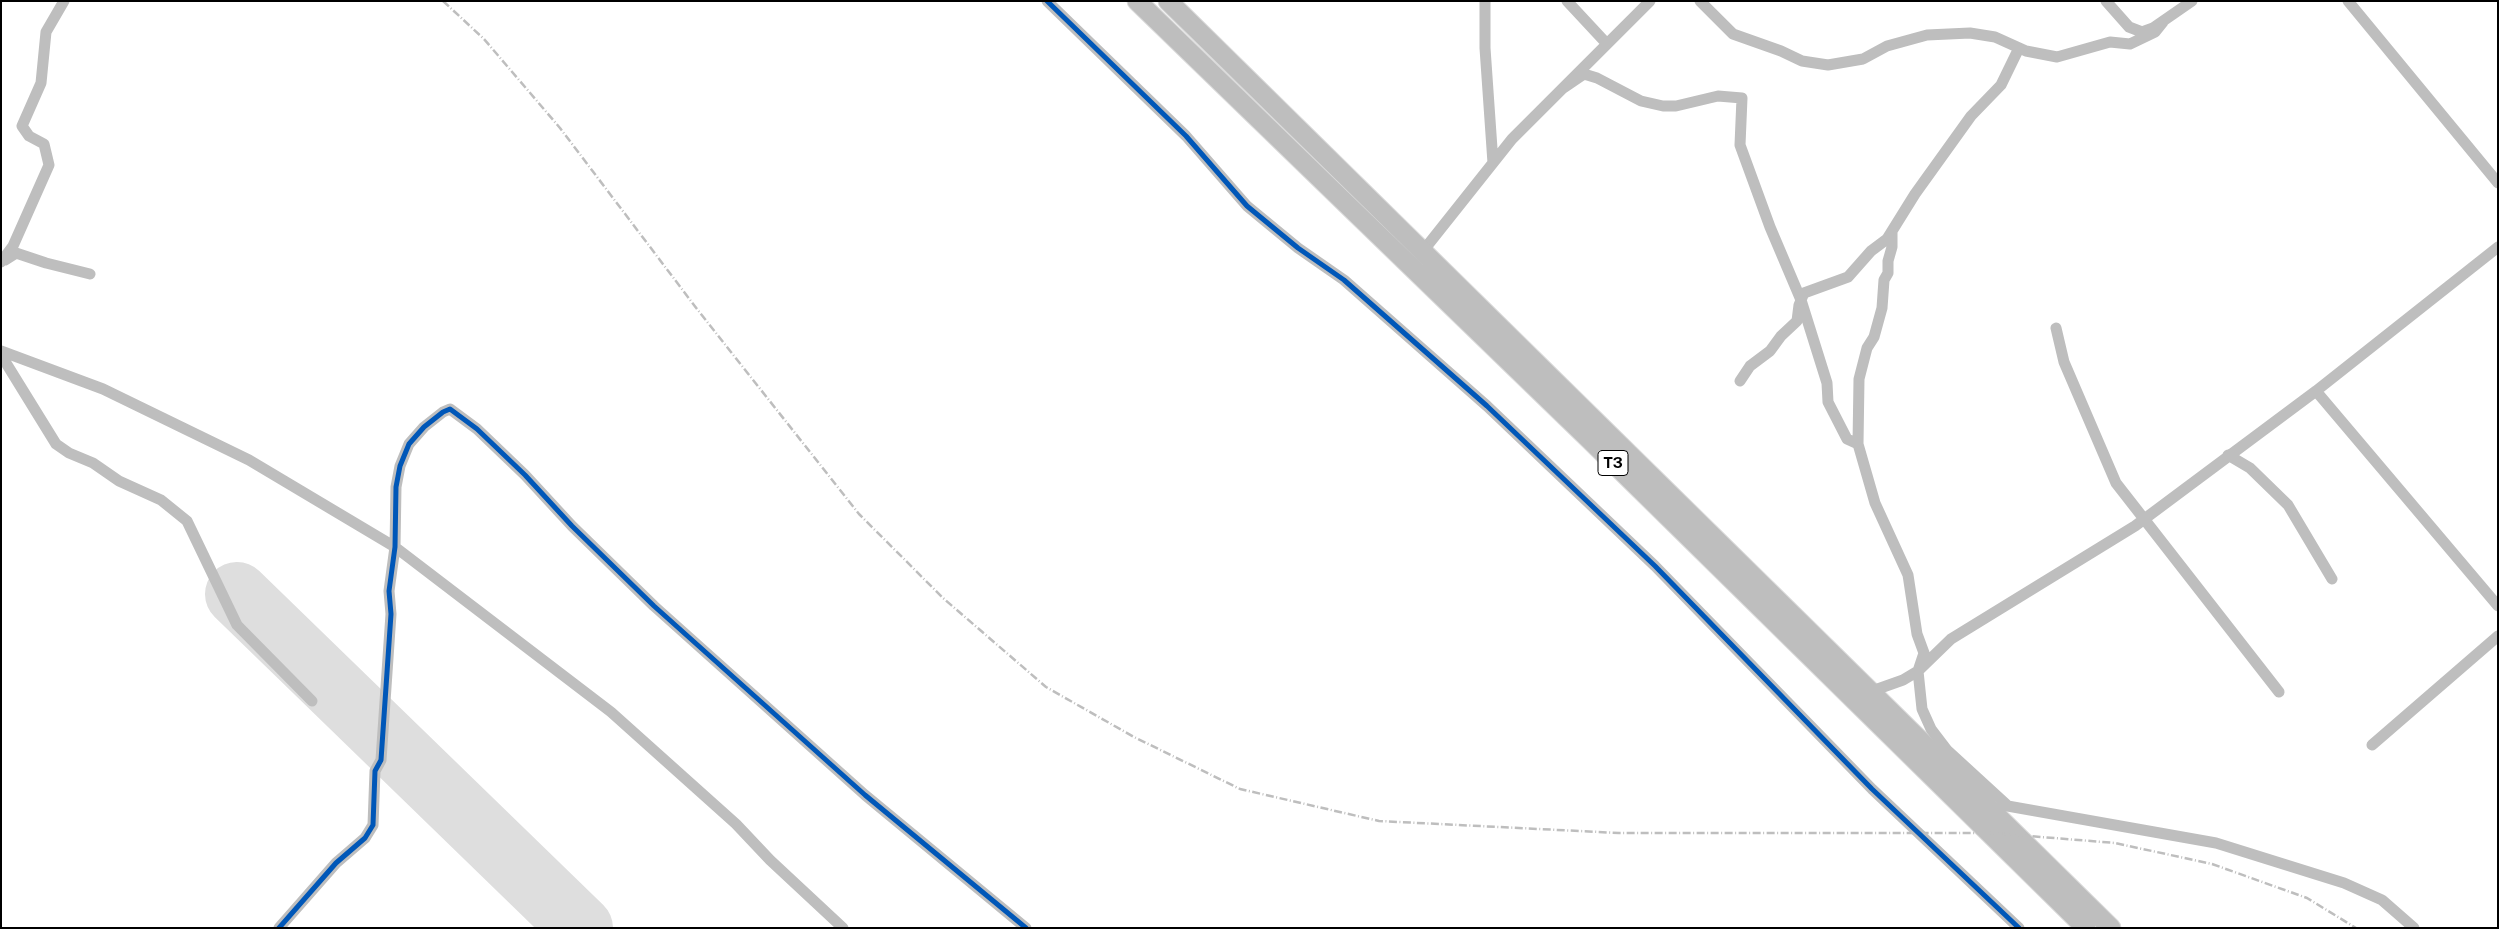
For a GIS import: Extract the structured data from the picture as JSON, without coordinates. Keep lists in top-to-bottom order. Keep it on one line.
{"streets":{"highway":["T3"]}}
